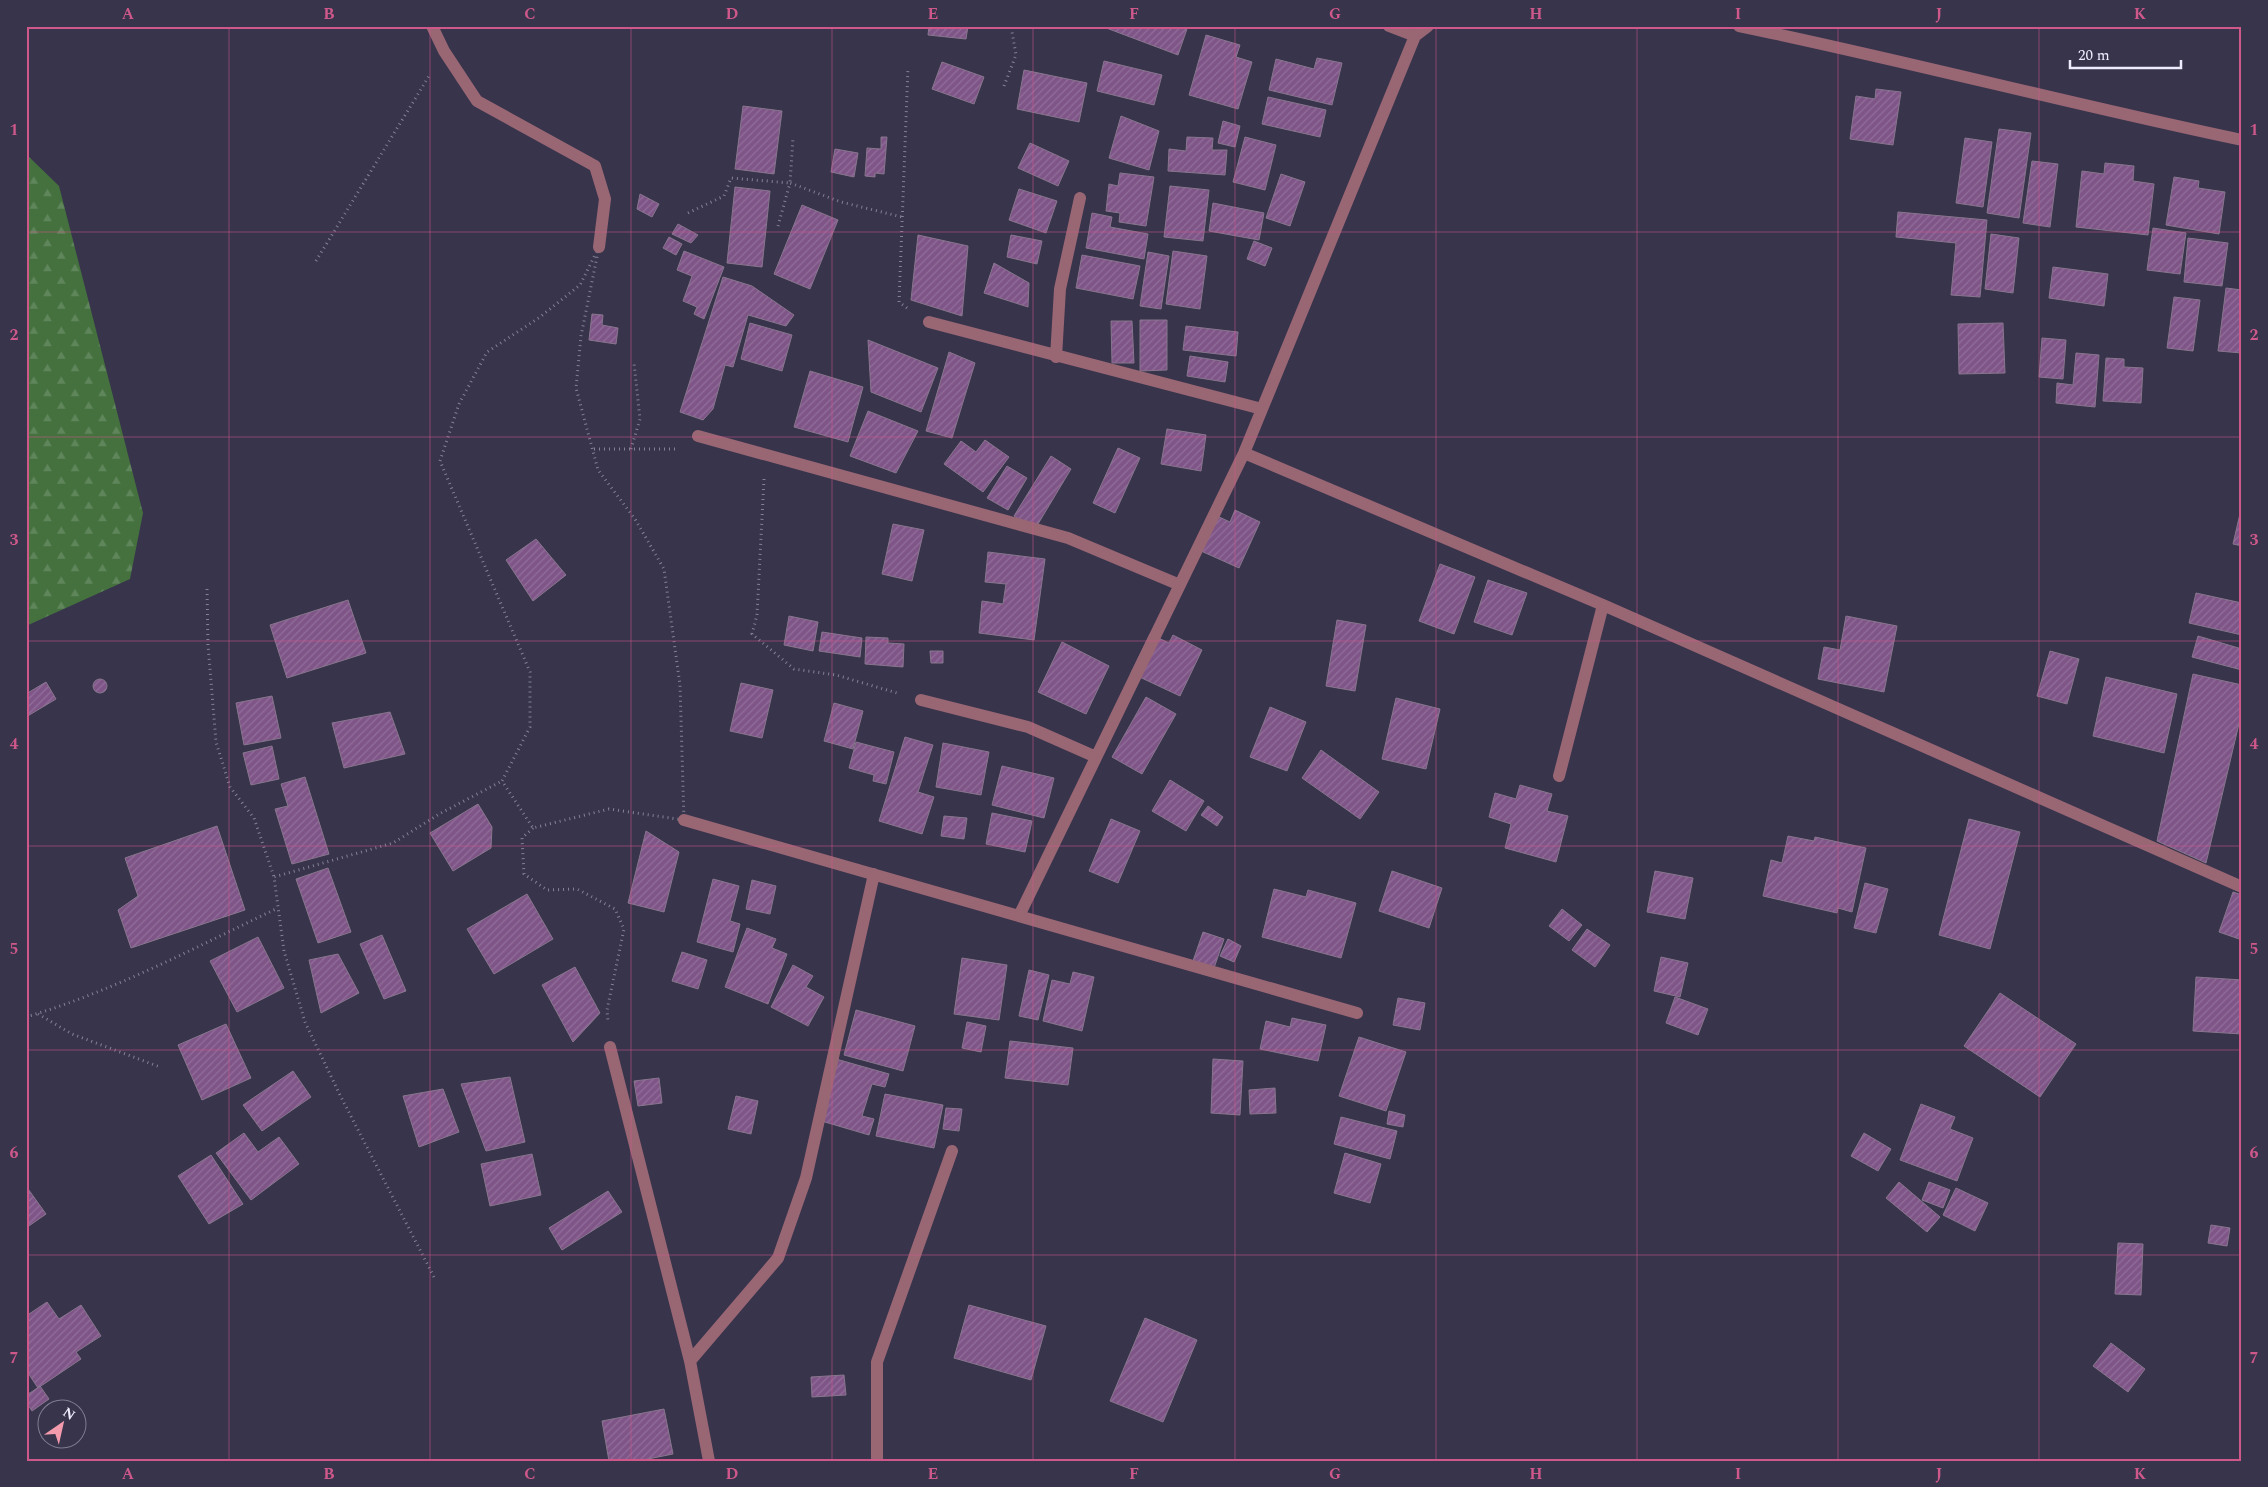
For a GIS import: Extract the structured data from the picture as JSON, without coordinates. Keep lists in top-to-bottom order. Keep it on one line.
{"scale_bar":"20 m","north":"top right","grid":{"columns":["A","B","C","D","E","F","G","H","I","J","K"],"rows":["1","2","3","4","5","6","7"]}}
